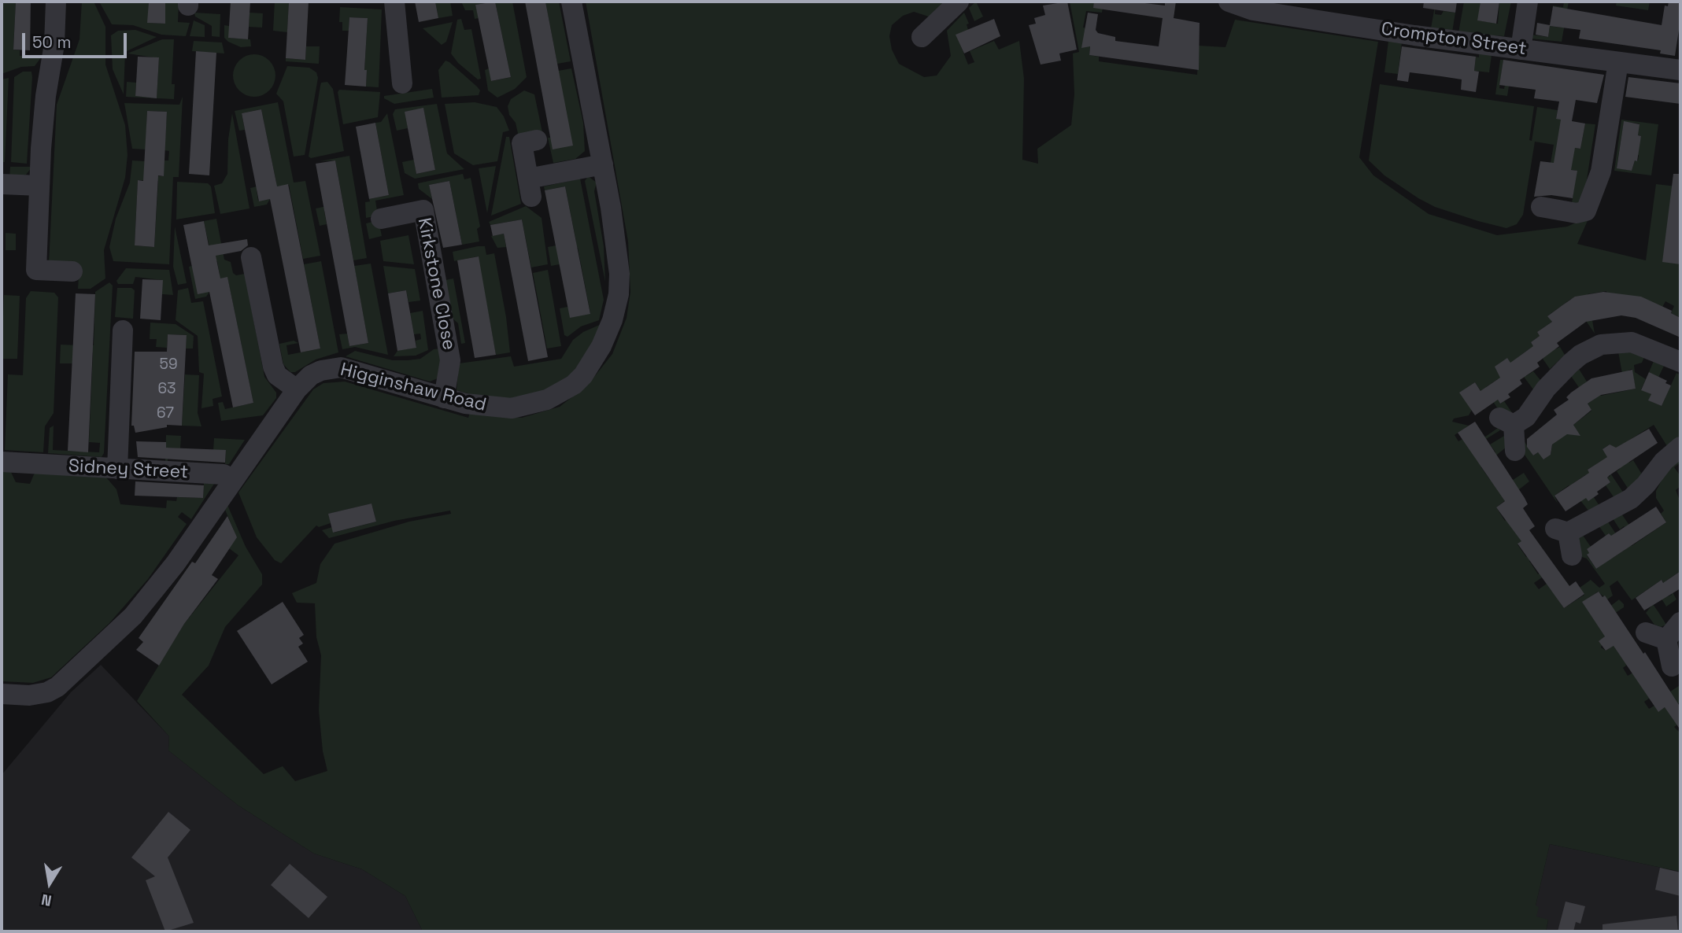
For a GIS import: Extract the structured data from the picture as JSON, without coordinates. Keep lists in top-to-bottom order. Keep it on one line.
{"streets":{"street":["Crompton Street","Kirkstone Close","Higginshaw Road","Sidney Street"]},"crossings":[["Kirkstone Close","Higginshaw Road"],["Higginshaw Road","Sidney Street"]],"house_numbers":["59","63","67"],"scale_bar":"50 m","north":"bottom"}
